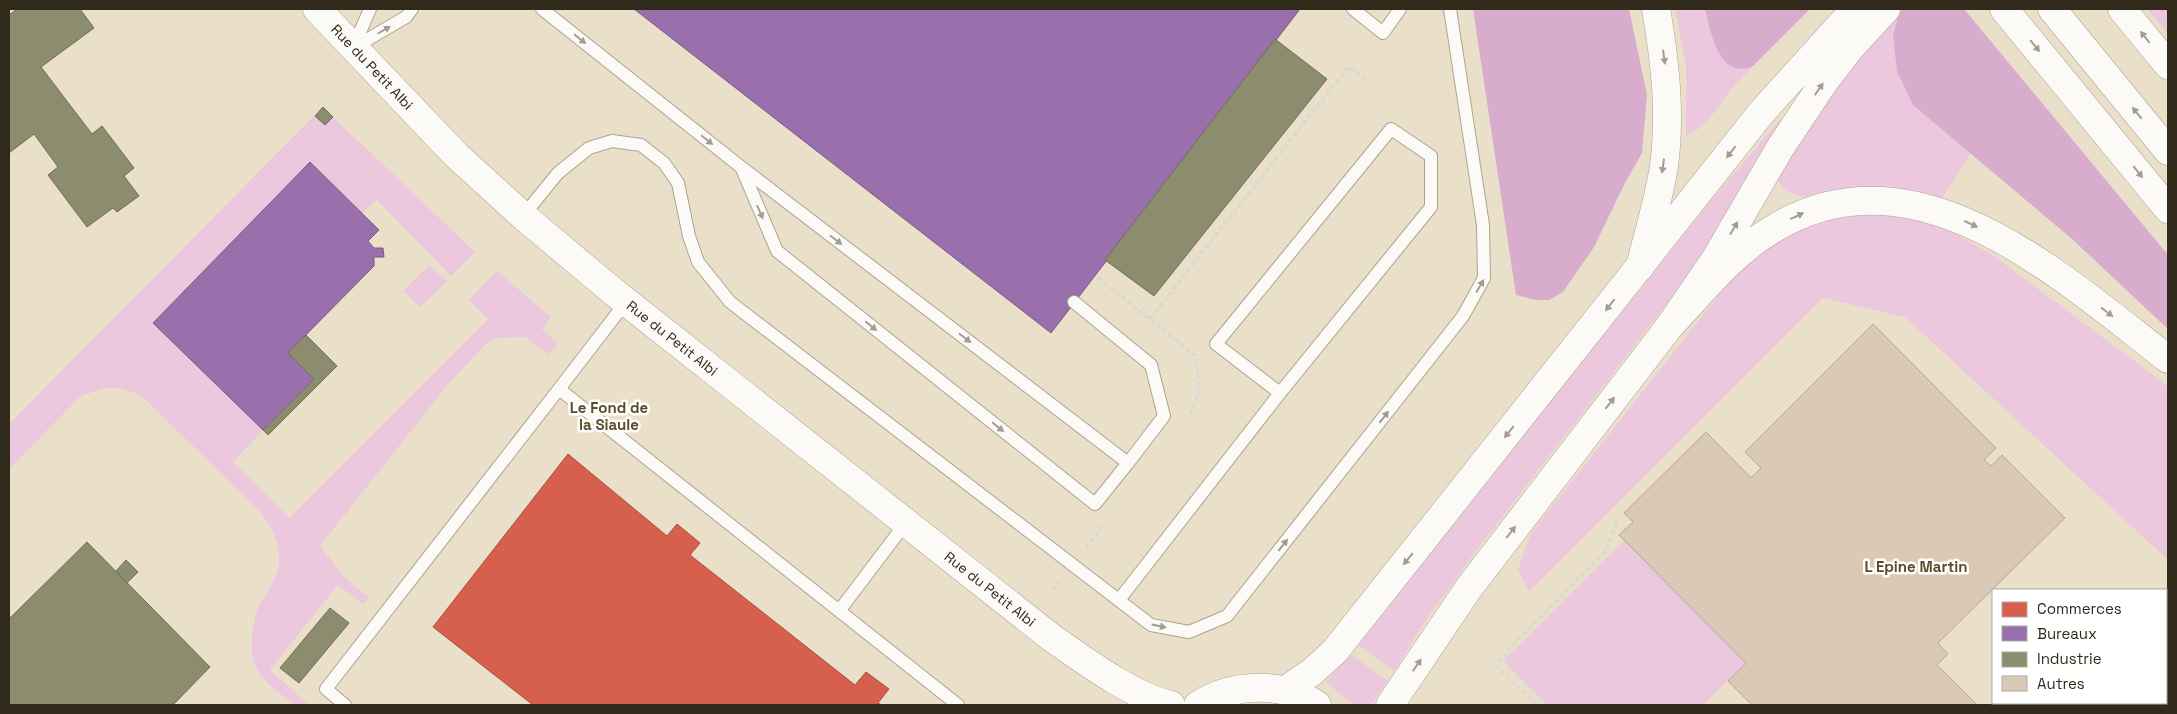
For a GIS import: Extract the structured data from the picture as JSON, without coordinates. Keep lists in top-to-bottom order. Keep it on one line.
{"streets":{"main road":["Rue du Petit Albi"]},"districts":["Le Fond de la Siaule","L Epine Martin"],"legend":["Commerces","Bureaux","Industrie","Autres"]}
